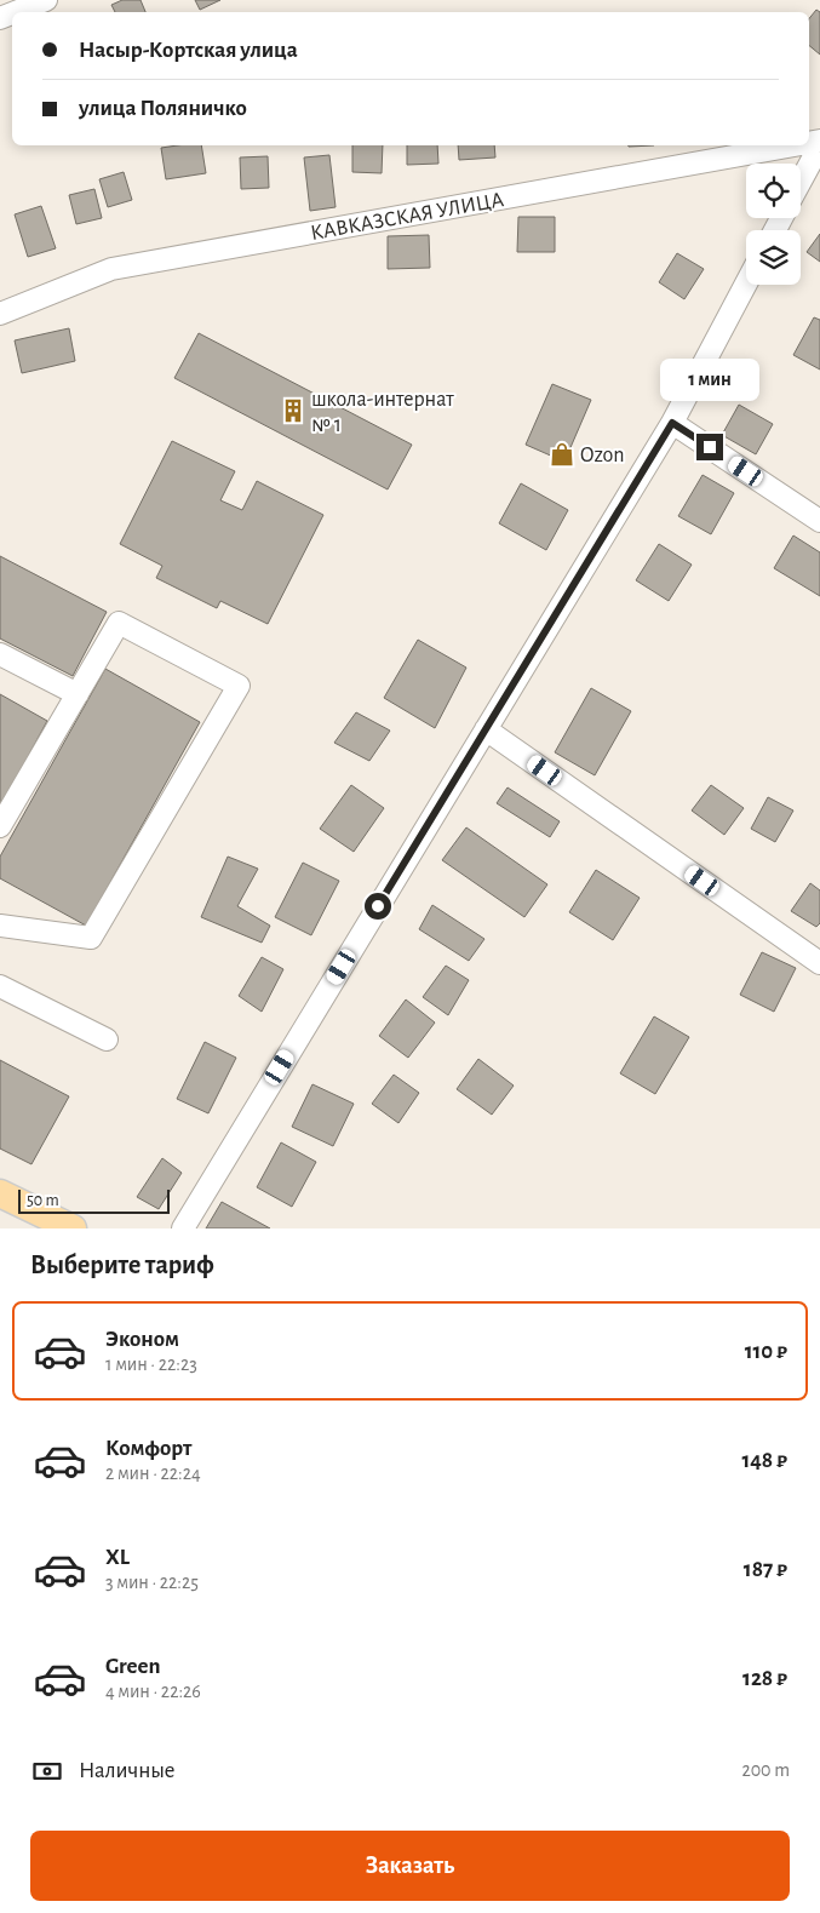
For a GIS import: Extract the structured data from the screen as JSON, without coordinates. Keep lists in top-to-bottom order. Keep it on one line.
{"streets":{"street":["КАВКАЗСКАЯ УЛИЦА"]},"places":{"building":["школа-интернат № 1"],"shop":["Ozon"]},"scale_bar":"50 m","page":{"banner":["Насыр-Кортская улица","улица Поляничко"],"bubble":"1 мин","scale":"50 m","heading":"Выберите тариф","list":[{"name":"Эконом","note":"1 мин · 22:23","value":"110 ₽"},{"name":"Комфорт","note":"2 мин · 22:24","value":"148 ₽"},{"name":"XL","note":"3 мин · 22:25","value":"187 ₽"},{"name":"Green","note":"4 мин · 22:26","value":"128 ₽"}],"pay":["Наличные","200 m"],"buttons":"Заказать"}}
